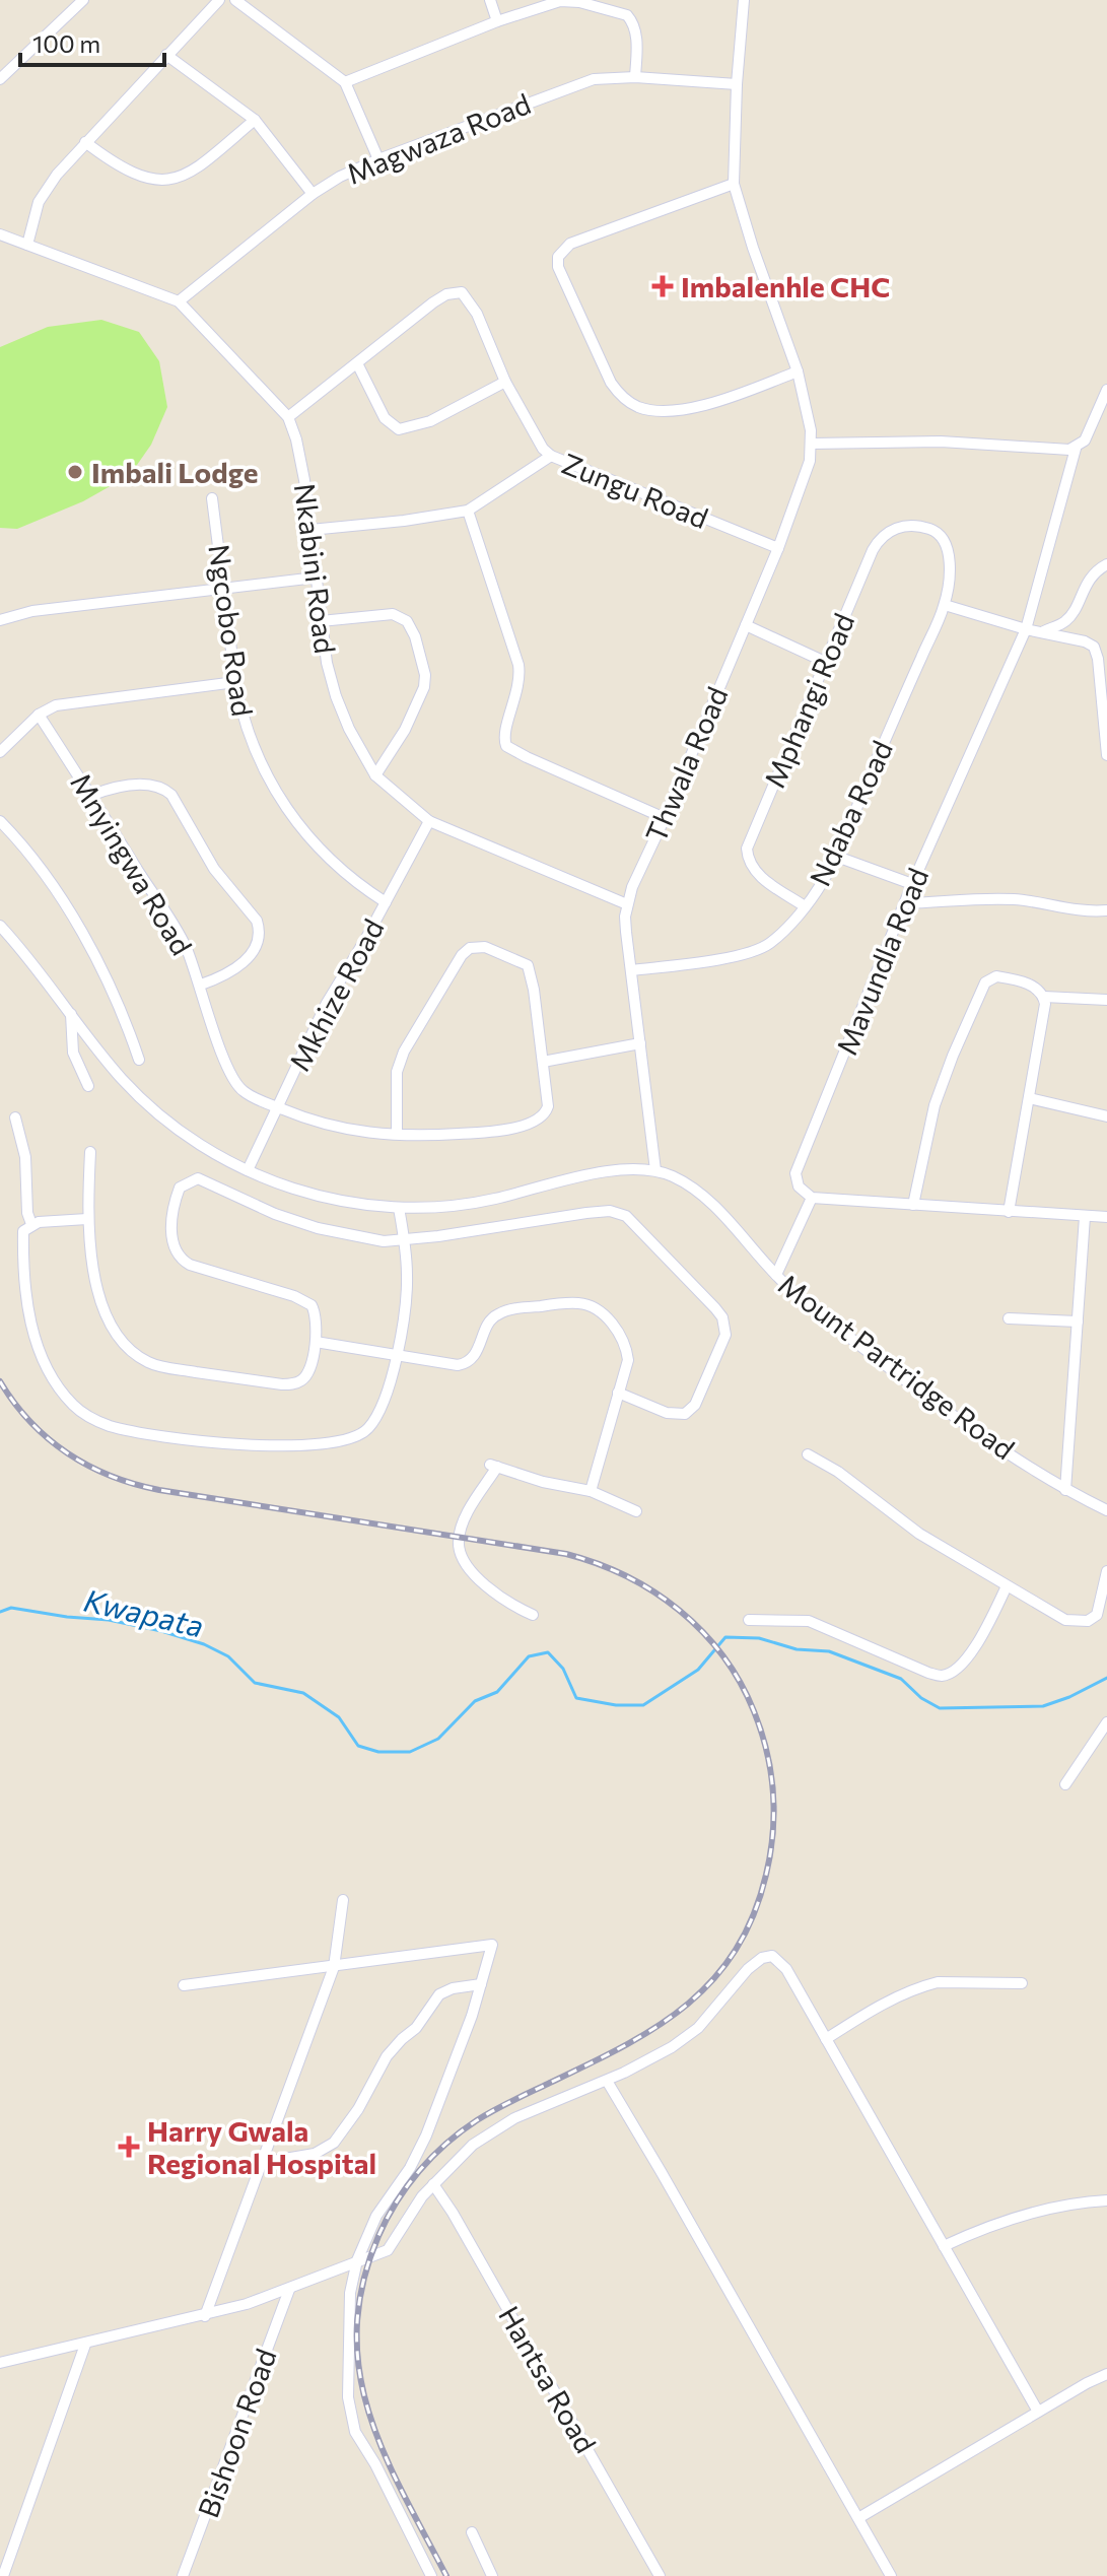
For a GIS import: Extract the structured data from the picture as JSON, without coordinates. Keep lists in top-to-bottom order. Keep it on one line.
{"streets":{"street":["Magwaza Road","Zungu Road","Nkabini Road","Ngcobo Road","Mphangi Road","Thwala Road","Ndaba Road","Mnyingwa Road","Mavundla Road","Mkhize Road","Mount Partridge Road","Hantsa Road","Bishoon Road"]},"crossings":[["Magwaza Road","Nkabini Road"],["Magwaza Road","Thwala Road"],["Zungu Road","Nkabini Road"],["Zungu Road","Thwala Road"],["Nkabini Road","Thwala Road"],["Nkabini Road","Mkhize Road"],["Ngcobo Road","Mkhize Road"],["Mphangi Road","Ndaba Road"],["Thwala Road","Ndaba Road"],["Thwala Road","Mount Partridge Road"],["Mnyingwa Road","Mkhize Road"],["Mkhize Road","Mount Partridge Road"]],"water":["Kwapata"],"places":{"health":["Imbalenhle CHC","Harry Gwala Regional Hospital"],"other":["Imbali Lodge"]},"scale_bar":"100 m"}
